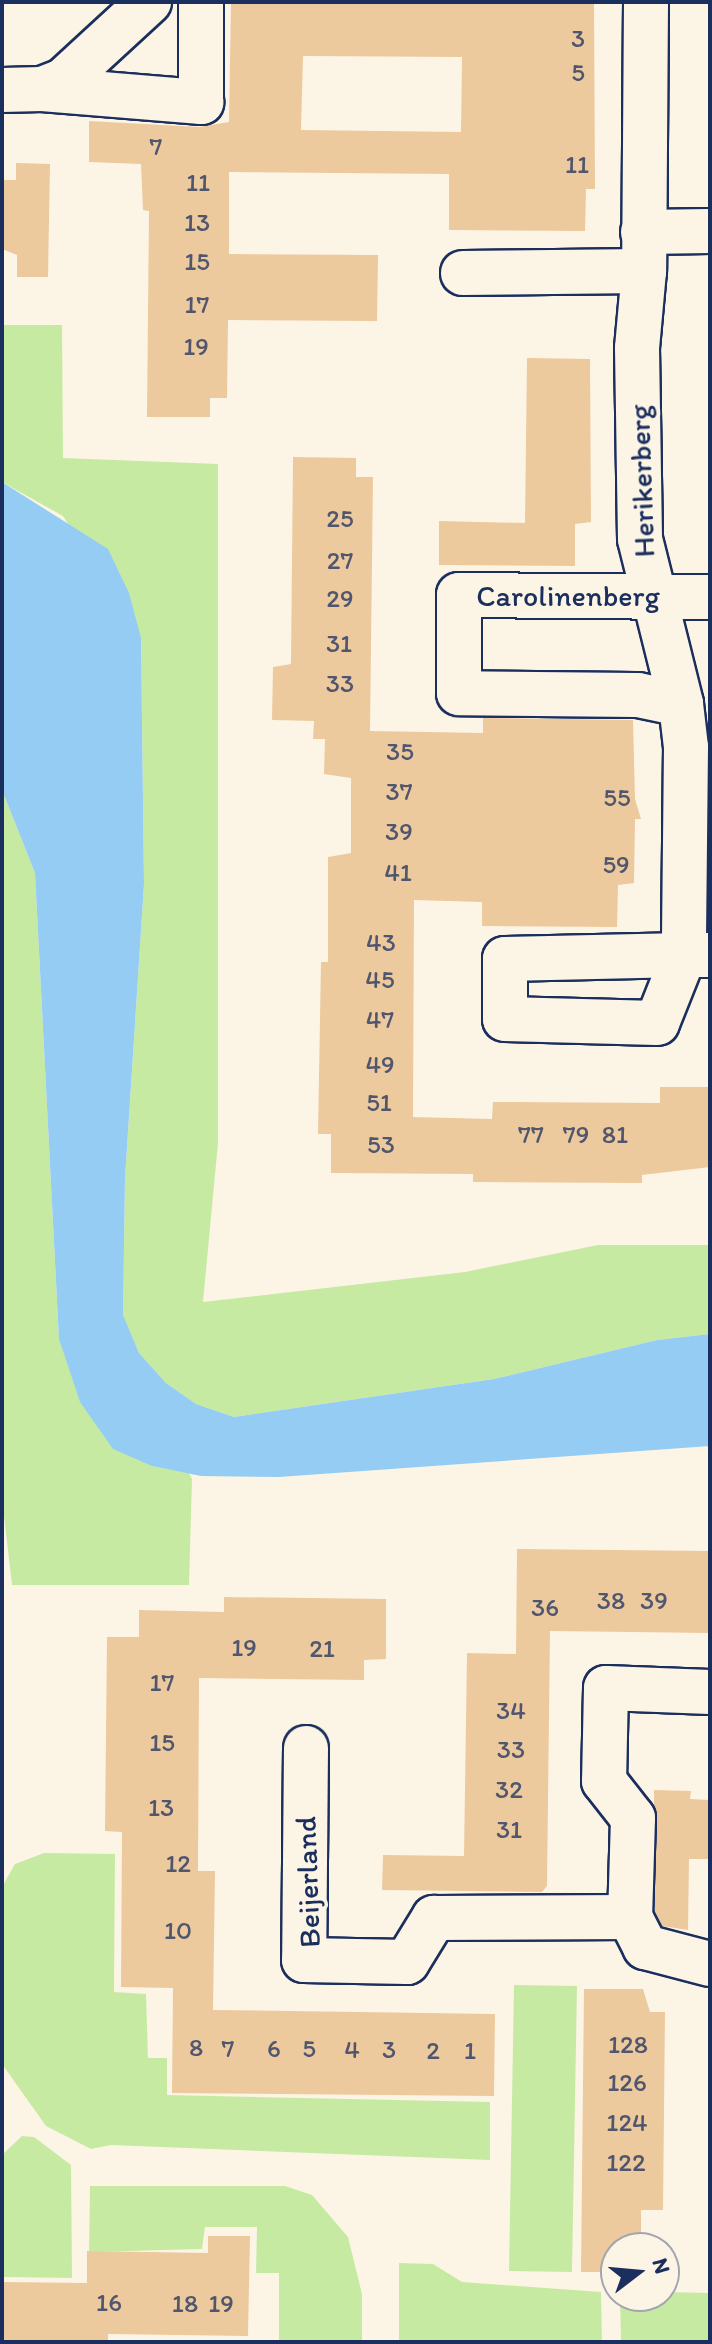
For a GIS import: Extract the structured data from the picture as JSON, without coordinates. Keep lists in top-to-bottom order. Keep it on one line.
{"streets":{"street":["Herikerberg","Carolinenberg","Beijerland"]},"crossings":[["Herikerberg","Carolinenberg"]],"house_numbers":["3","5","7","11","11","13","15","17","19","25","27","29","31","33","35","37","55","39","59","41","43","45","47","49","51","77","79","81","53","38","39","36","19","21","17","34","15","33","32","13","31","12","10","128","8","7","6","5","4","3","2","1","126","124","122","16","18","19"],"north":"right"}
